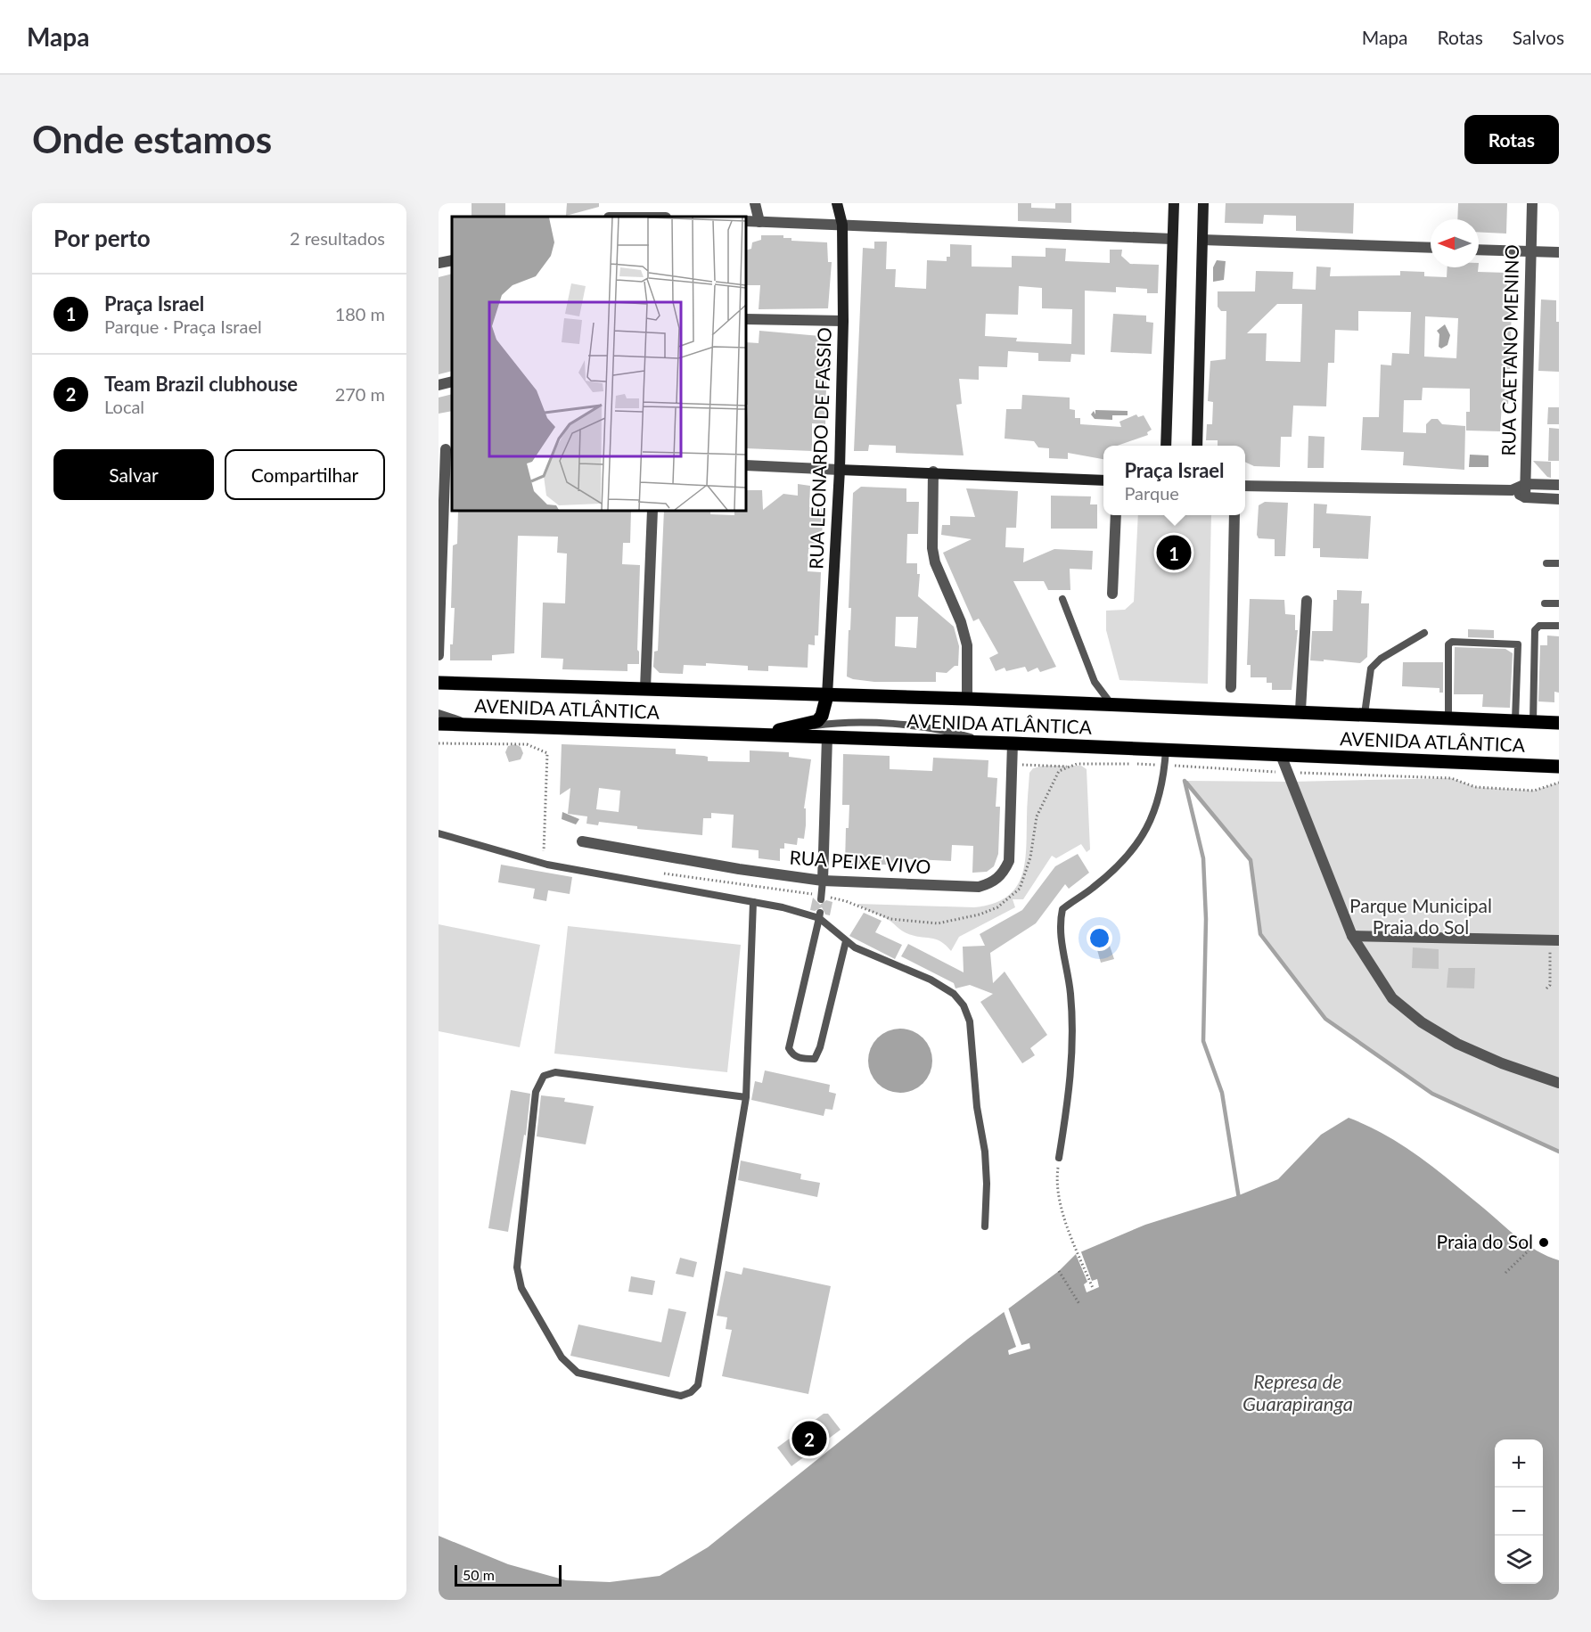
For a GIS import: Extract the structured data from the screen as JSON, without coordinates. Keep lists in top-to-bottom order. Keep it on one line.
{"streets":{"main road":["AVENIDA ATLÂNTICA"],"street":["RUA CAETANO MENINO","RUA LEONARDO DE FASSIO","RUA PEIXE VIVO"]},"crossings":[["RUA LEONARDO DE FASSIO","AVENIDA ATLÂNTICA"],["AVENIDA ATLÂNTICA","RUA PEIXE VIVO"]],"water":["Represa de Guarapiranga"],"parks":["Parque Municipal Praia do Sol"],"places":["Praia do Sol"],"scale_bar":"50 m","north":"left","page":{"header":"Mapa","nav":["Mapa","Rotas","Salvos"],"buttons":["Rotas",["Salvar","Compartilhar"]],"title":"Onde estamos","heading":["Por perto","2 resultados"],"list":[{"mark":"1","name":"Praça Israel","note":"Parque · Praça Israel","value":"180 m"},{"mark":"2","name":"Team Brazil clubhouse","note":"Local","value":"270 m"}],"popup":["Praça Israel","Parque"],"pins":["1","2"],"map_buttons":["+","−"],"scale":"50 m"}}
